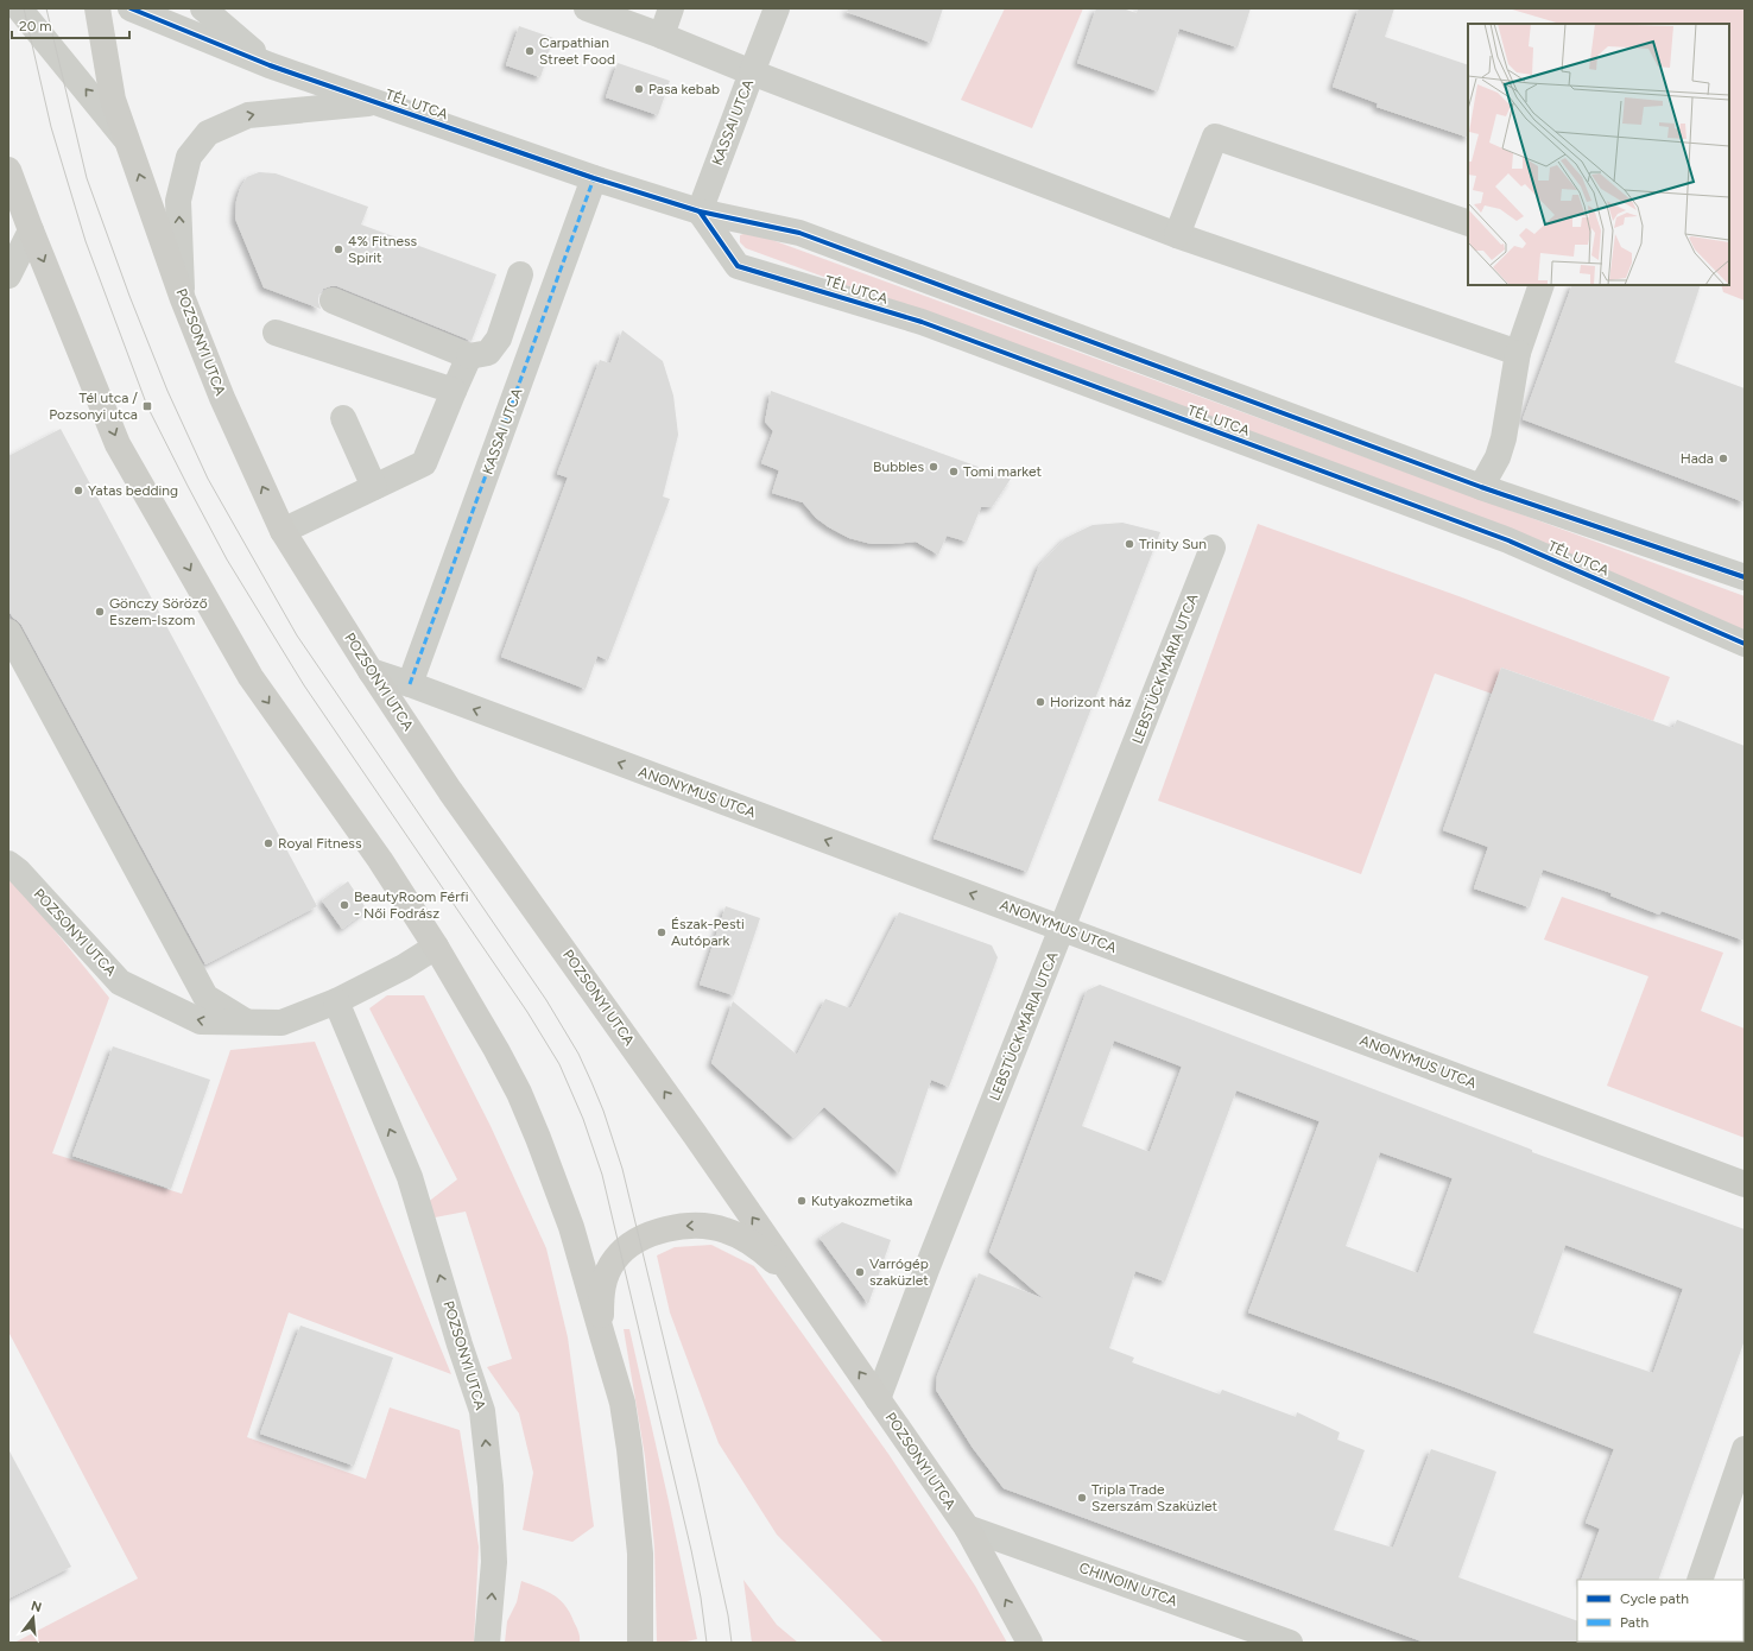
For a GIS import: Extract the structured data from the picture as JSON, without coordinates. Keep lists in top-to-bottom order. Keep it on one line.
{"streets":{"main road":["POZSONYI UTCA"],"street":["TÉL UTCA","KASSAI UTCA","LEBSTÜCK MÁRIA UTCA","ANONYMUS UTCA","CHINOIN UTCA"]},"crossings":[["TÉL UTCA","KASSAI UTCA"],["KASSAI UTCA","ANONYMUS UTCA"],["POZSONYI UTCA","LEBSTÜCK MÁRIA UTCA"],["POZSONYI UTCA","ANONYMUS UTCA"],["POZSONYI UTCA","CHINOIN UTCA"],["LEBSTÜCK MÁRIA UTCA","ANONYMUS UTCA"]],"one_way":["ANONYMUS UTCA"],"places":{"other":["Carpathian Street Food","Pasa kebab","4% Fitness Spirit","Hada","Bubbles","Tomi market","Yatas bedding","Trinity Sun","Gönczy Söröző Eszem-Iszom","Horizont ház","Royal Fitness","BeautyRoom Férfi - Női Fodrász","Észak-Pesti Autópark","Kutyakozmetika","Varrógép szaküzlet","Tripla Trade Szerszám Szaküzlet"],"transit":["Tél utca / Pozsonyi utca"]},"legend":["Cycle path","Path"],"scale_bar":"20 m","north":"top"}
